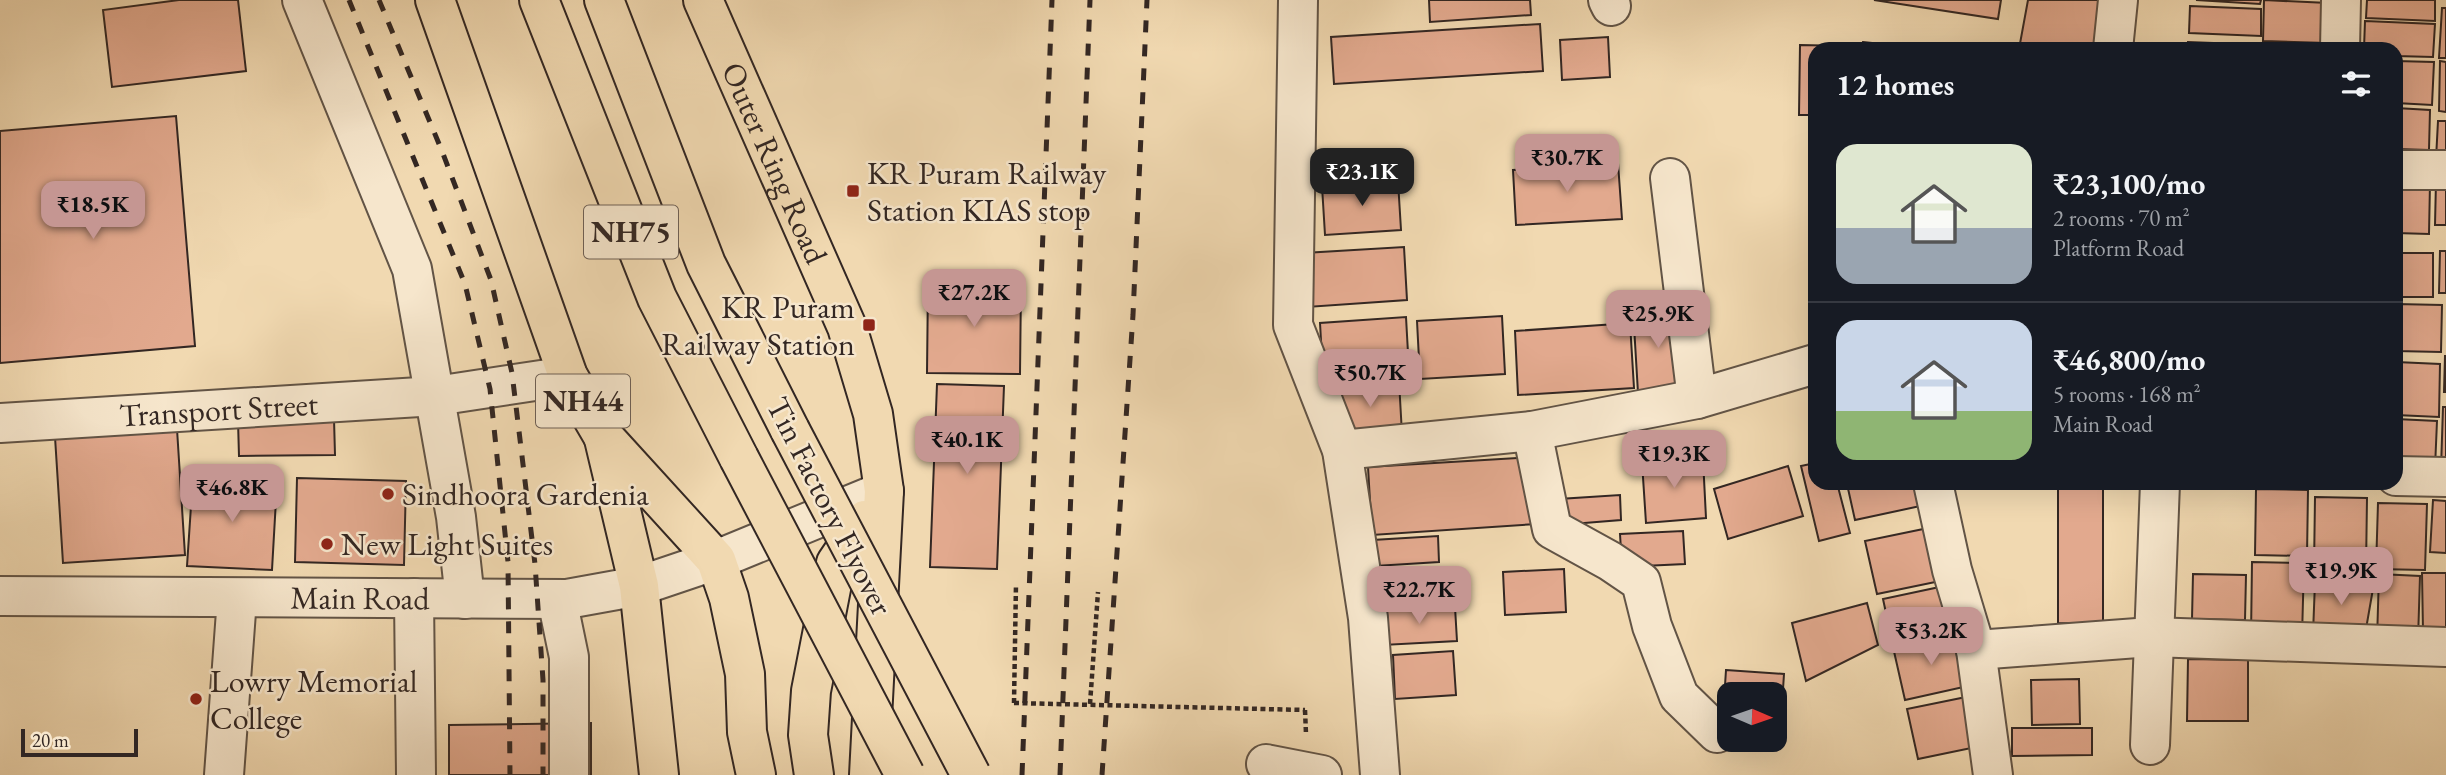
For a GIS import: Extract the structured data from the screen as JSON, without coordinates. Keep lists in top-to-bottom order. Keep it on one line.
{"streets":{"highway":["Outer Ring Road","NH75","NH44","Tin Factory Flyover"],"street":["Transport Street","Main Road"]},"crossings":[["Outer Ring Road","Main Road"],["NH44","Transport Street"],["NH44","Main Road"]],"places":{"transit":["KR Puram Railway Station KIAS stop","KR Puram Railway Station"],"other":["Sindhoora Gardenia","New Light Suites","Lowry Memorial College"]},"scale_bar":"20 m","north":"right","page":{"heading":"12 homes","list":[{"name":"₹23,100/mo","note":"2 rooms · 70 m² · Platform Road"},{"name":"₹46,800/mo","note":"5 rooms · 168 m² · Main Road"}],"price":["₹30.7K","₹23.1K","₹18.5K","₹27.2K","₹25.9K","₹50.7K","₹40.1K","₹19.3K","₹46.8K","₹19.9K","₹22.7K","₹53.2K"],"scale":"20 m"}}
